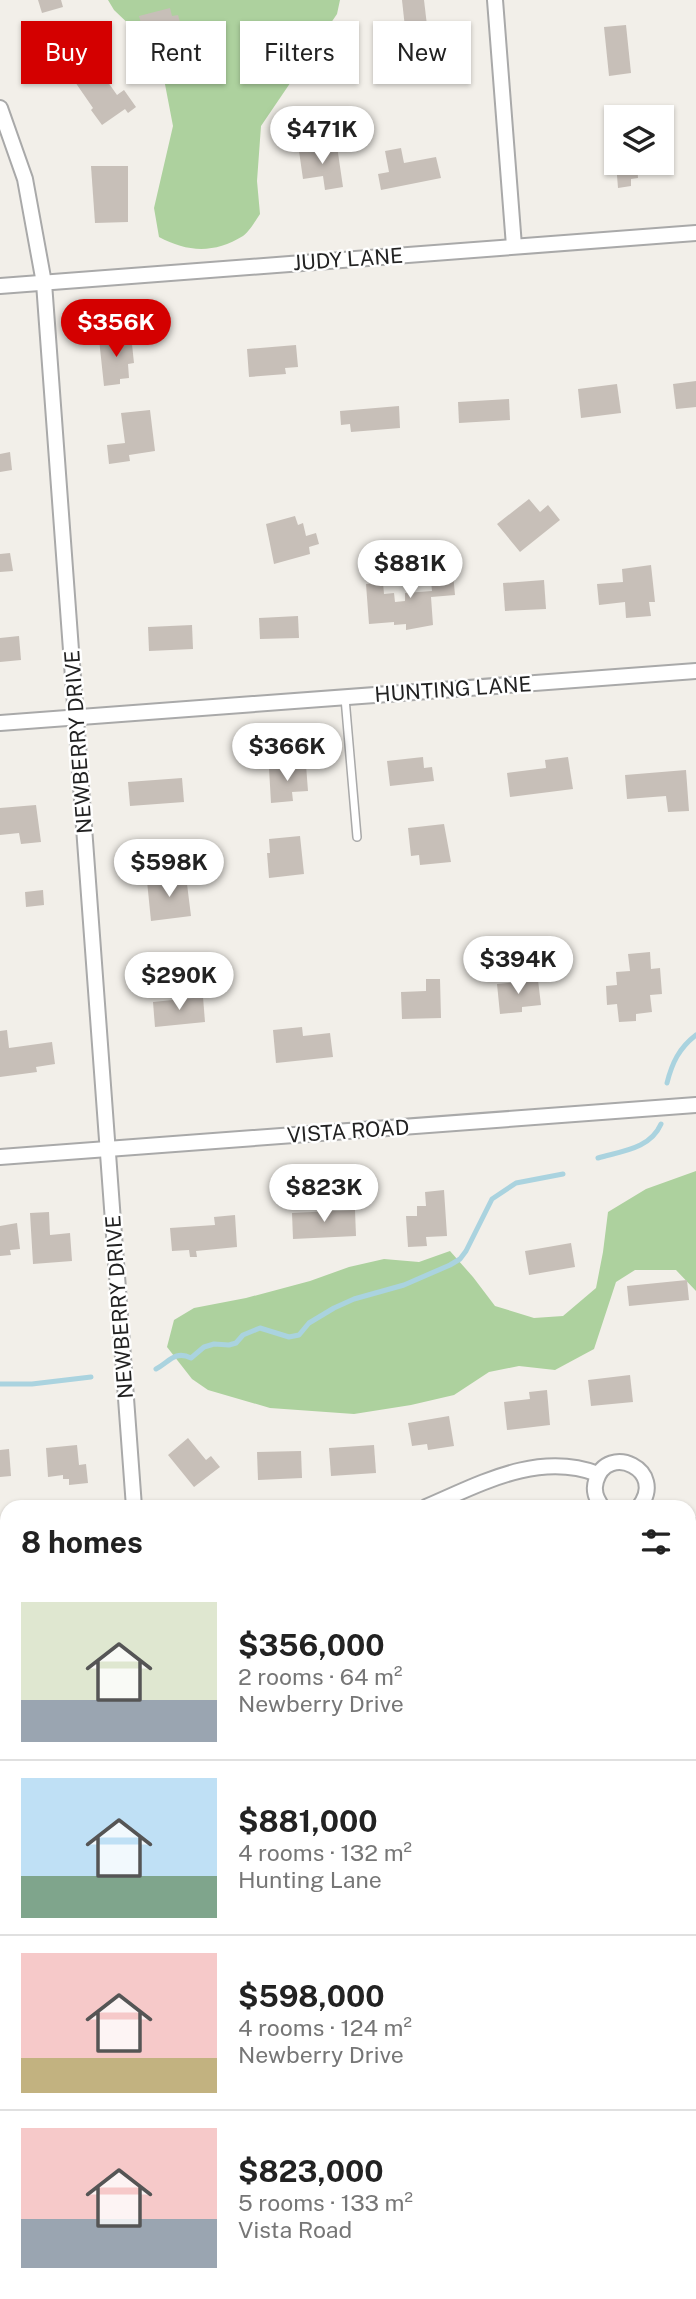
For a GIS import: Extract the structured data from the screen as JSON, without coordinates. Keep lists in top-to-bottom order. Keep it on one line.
{"streets":{"street":["JUDY LANE","HUNTING LANE","NEWBERRY DRIVE","VISTA ROAD"]},"crossings":[["JUDY LANE","NEWBERRY DRIVE"],["HUNTING LANE","NEWBERRY DRIVE"],["NEWBERRY DRIVE","VISTA ROAD"]],"page":{"chip":["Buy","Rent","Filters","New"],"price":["$471K","$356K","$881K","$366K","$598K","$394K","$290K","$823K"],"heading":"8 homes","list":[{"name":"$356,000","note":"2 rooms · 64 m² · Newberry Drive"},{"name":"$881,000","note":"4 rooms · 132 m² · Hunting Lane"},{"name":"$598,000","note":"4 rooms · 124 m² · Newberry Drive"},{"name":"$823,000","note":"5 rooms · 133 m² · Vista Road"}]}}
